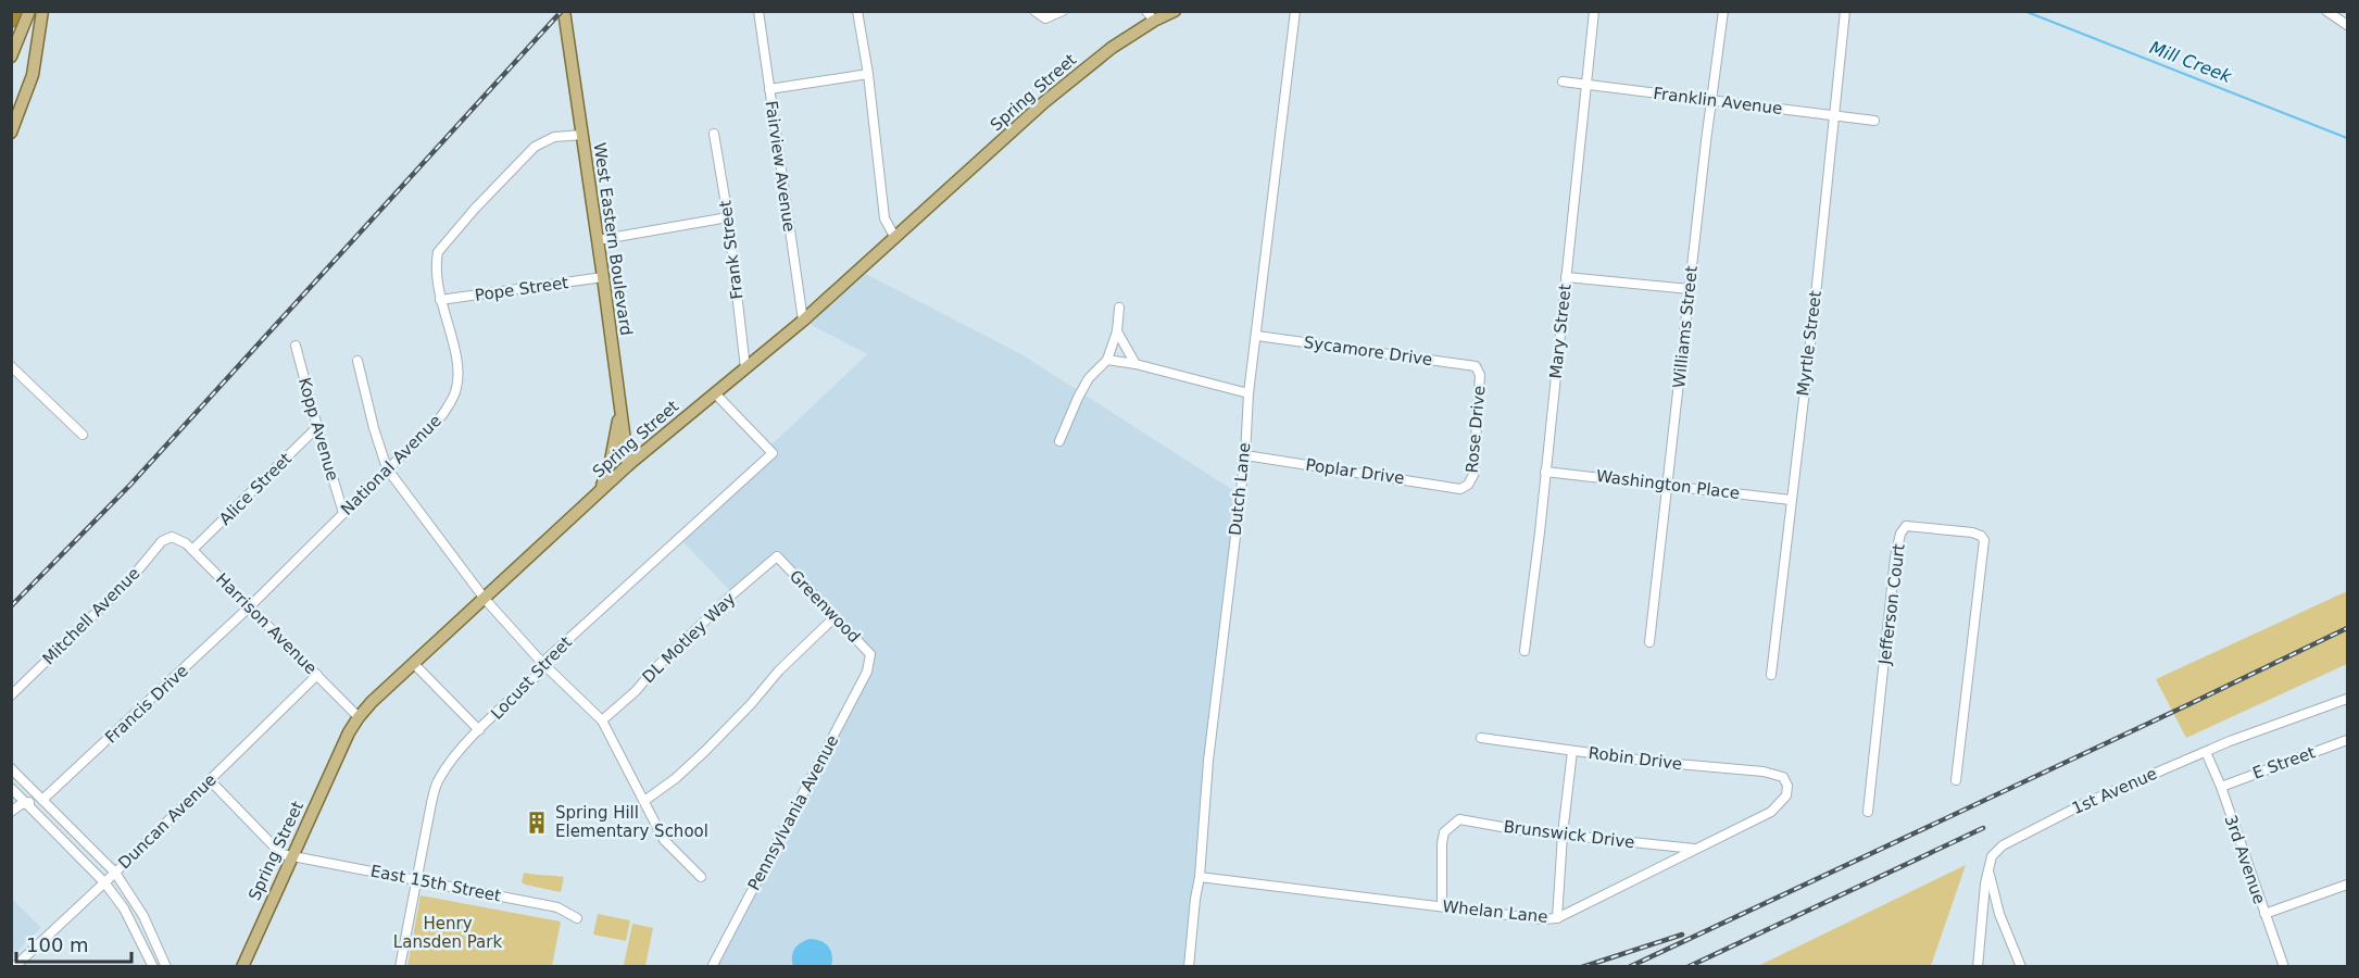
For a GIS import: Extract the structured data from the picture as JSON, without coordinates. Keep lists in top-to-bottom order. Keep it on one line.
{"streets":{"main road":["Spring Street","West Eastern Boulevard"],"street":["Franklin Avenue","Fairview Avenue","Frank Street","Pope Street","Williams Street","Mary Street","Myrtle Street","Sycamore Drive","Kopp Avenue","Rose Drive","National Avenue","Poplar Drive","Washington Place","Alice Street","Dutch Lane","Jefferson Court","Greenwood","Mitchell Avenue","Harrison Avenue","DL Motley Way","Locust Street","Francis Drive","Robin Drive","E Street","1st Avenue","Pennsylvania Avenue","Duncan Avenue","Brunswick Drive","3rd Avenue","East 15th Street","Whelan Lane"]},"crossings":[["Spring Street","Fairview Avenue"],["Spring Street","West Eastern Boulevard"],["Spring Street","Frank Street"],["Spring Street","Harrison Avenue"],["Spring Street","Locust Street"],["Spring Street","East 15th Street"],["Franklin Avenue","Williams Street"],["Franklin Avenue","Mary Street"],["Franklin Avenue","Myrtle Street"],["West Eastern Boulevard","Pope Street"],["West Eastern Boulevard","National Avenue"],["Pope Street","National Avenue"],["Williams Street","Washington Place"],["Mary Street","Washington Place"],["Myrtle Street","Washington Place"],["Sycamore Drive","Rose Drive"],["Sycamore Drive","Dutch Lane"],["Kopp Avenue","National Avenue"],["Kopp Avenue","Alice Street"],["Rose Drive","Poplar Drive"],["National Avenue","Harrison Avenue"],["National Avenue","Francis Drive"],["Poplar Drive","Dutch Lane"],["Alice Street","Harrison Avenue"],["Dutch Lane","Whelan Lane"],["Greenwood","DL Motley Way"],["Greenwood","Pennsylvania Avenue"],["Mitchell Avenue","Harrison Avenue"],["Harrison Avenue","Francis Drive"],["Harrison Avenue","Duncan Avenue"],["Locust Street","East 15th Street"],["Robin Drive","Whelan Lane"],["E Street","3rd Avenue"],["1st Avenue","3rd Avenue"],["Duncan Avenue","East 15th Street"],["Brunswick Drive","Whelan Lane"]],"water":["Mill Creek"],"parks":["Henry Lansden Park"],"places":{"building":["Spring Hill Elementary School"]},"scale_bar":"100 m"}
